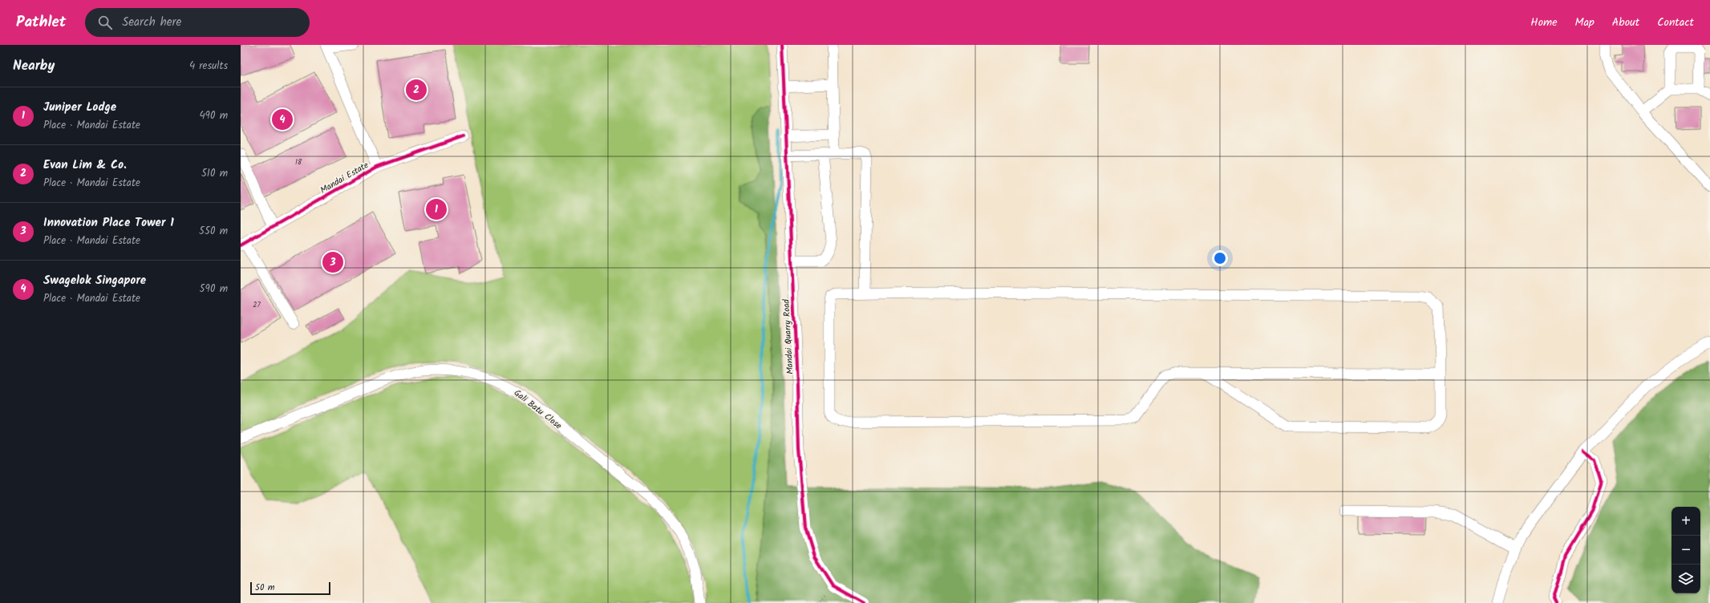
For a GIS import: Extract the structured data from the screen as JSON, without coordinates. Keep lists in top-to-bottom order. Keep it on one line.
{"streets":{"street":["Mandai Estate","Mandai Quarry Road","Gali Batu Close"]},"house_numbers":["18","27"],"scale_bar":"50 m","page":{"header":"Pathlet","search":"Search here","nav":["Home","Map","About","Contact"],"heading":["Nearby","4 results"],"pins":["2","4","1","3"],"list":[{"mark":"1","name":"Juniper Lodge","note":"Place · Mandai Estate","value":"490 m"},{"mark":"2","name":"Evan Lim & Co.","note":"Place · Mandai Estate","value":"510 m"},{"mark":"3","name":"Innovation Place Tower 1","note":"Place · Mandai Estate","value":"550 m"},{"mark":"4","name":"Swagelok Singapore","note":"Place · Mandai Estate","value":"590 m"}],"map_buttons":["+","−"],"scale":"50 m"}}
